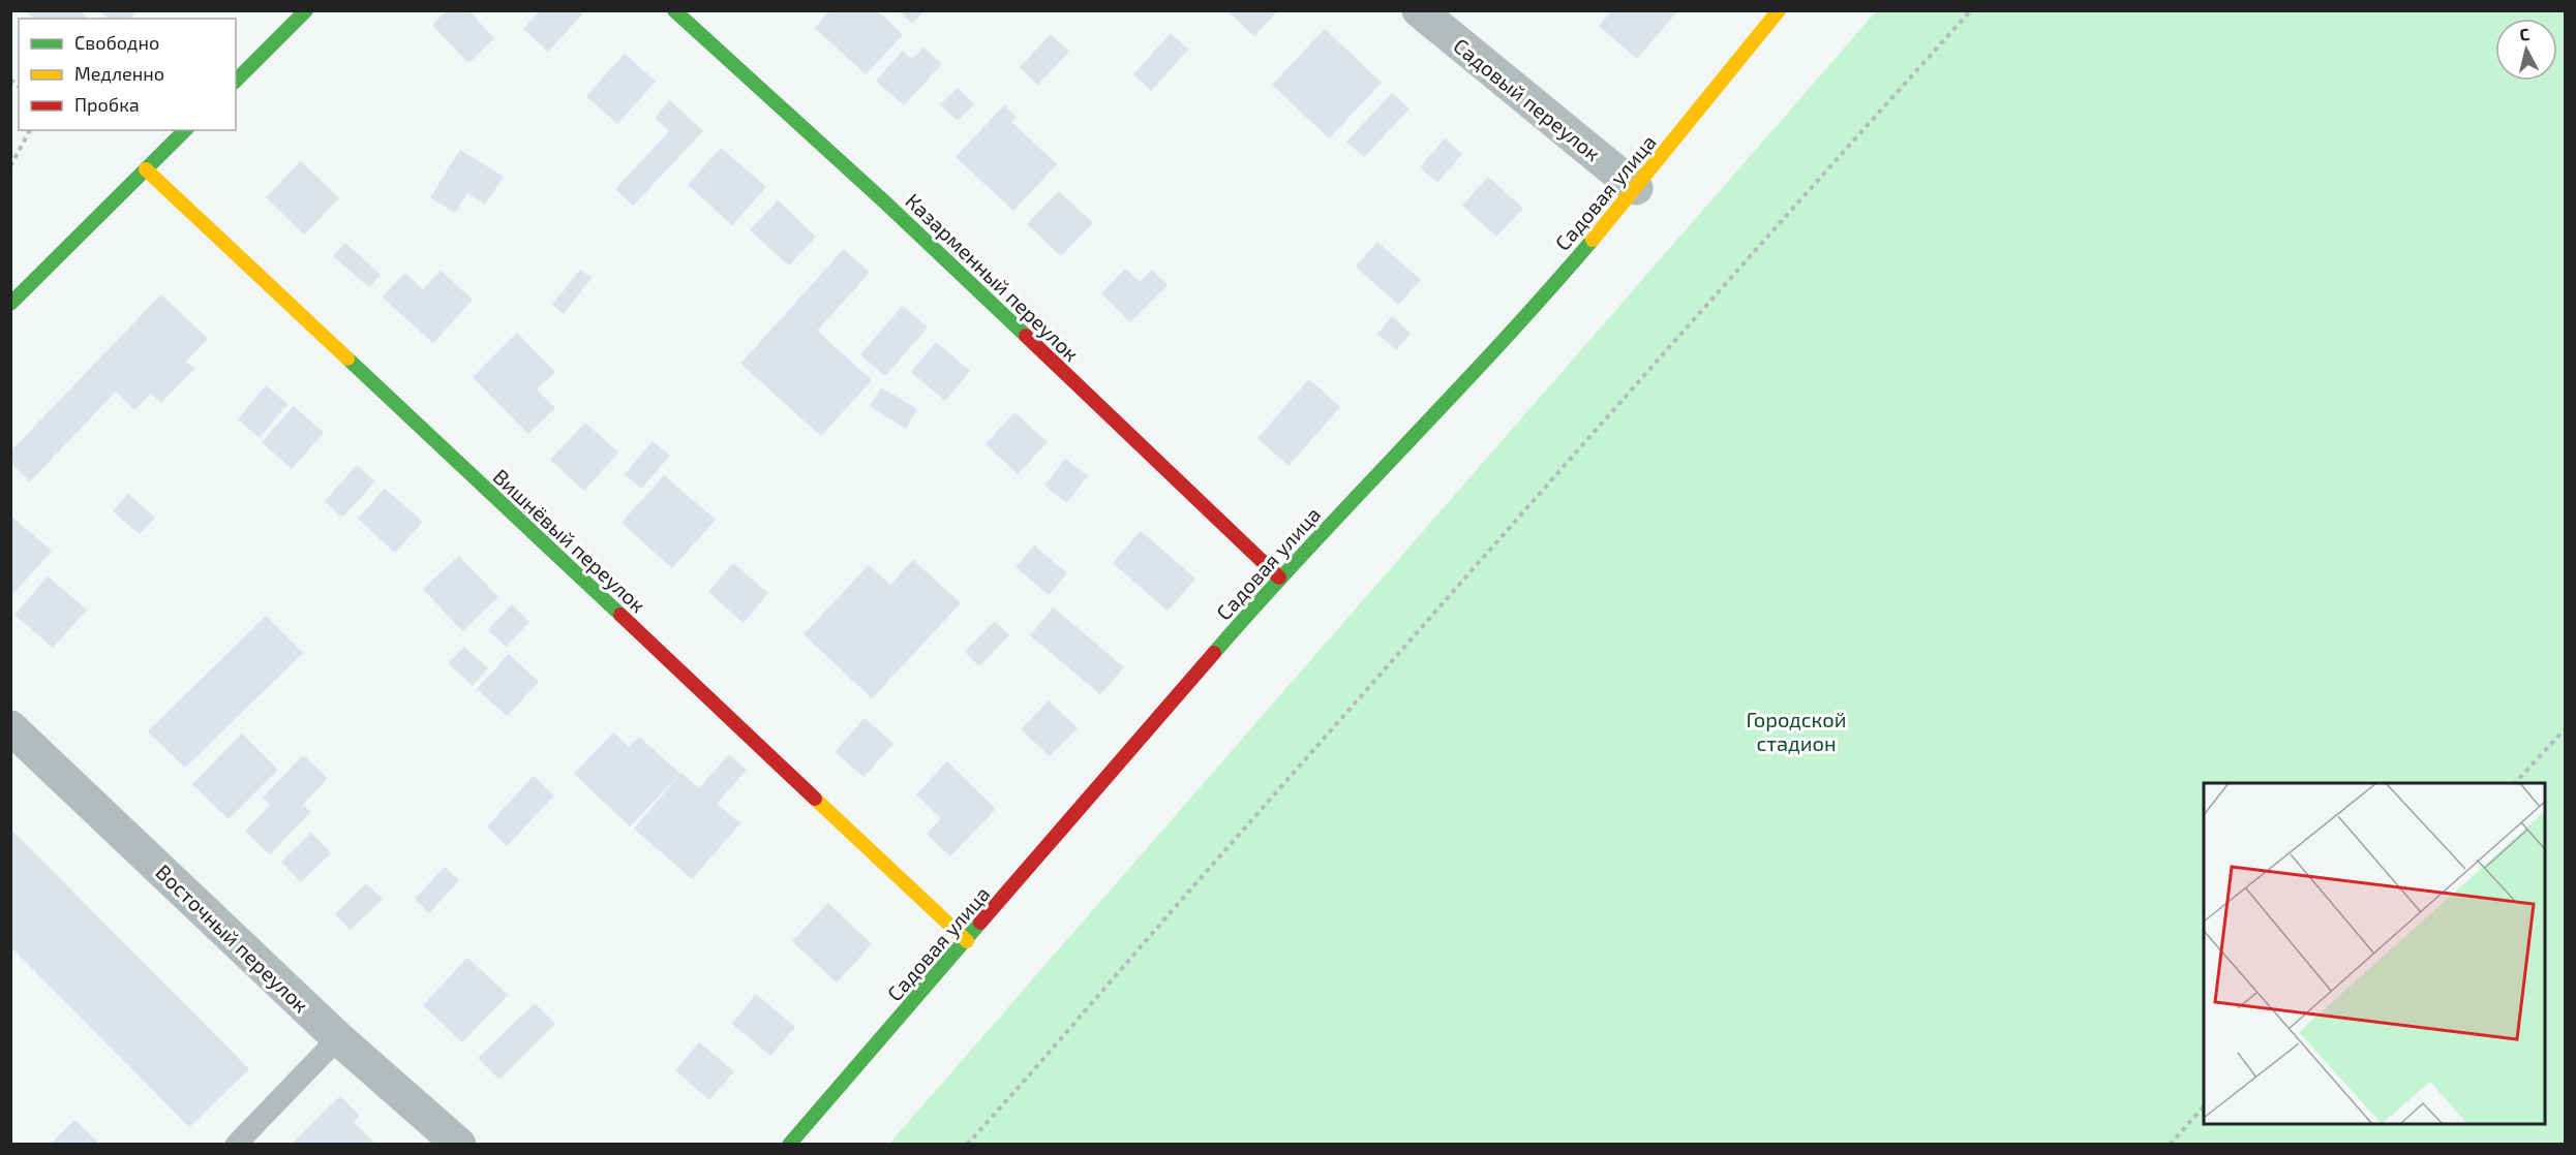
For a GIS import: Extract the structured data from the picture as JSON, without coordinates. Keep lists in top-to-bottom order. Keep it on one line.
{"streets":{"street":["Садовый переулок","Садовая улица","Казарменный переулок","Вишнёвый переулок","Восточный переулок"]},"crossings":[["Садовый переулок","Садовая улица"],["Садовая улица","Казарменный переулок"],["Садовая улица","Вишнёвый переулок"]],"parks":["Городской стадион"],"legend":["Свободно","Медленно","Пробка"],"north":"top"}
